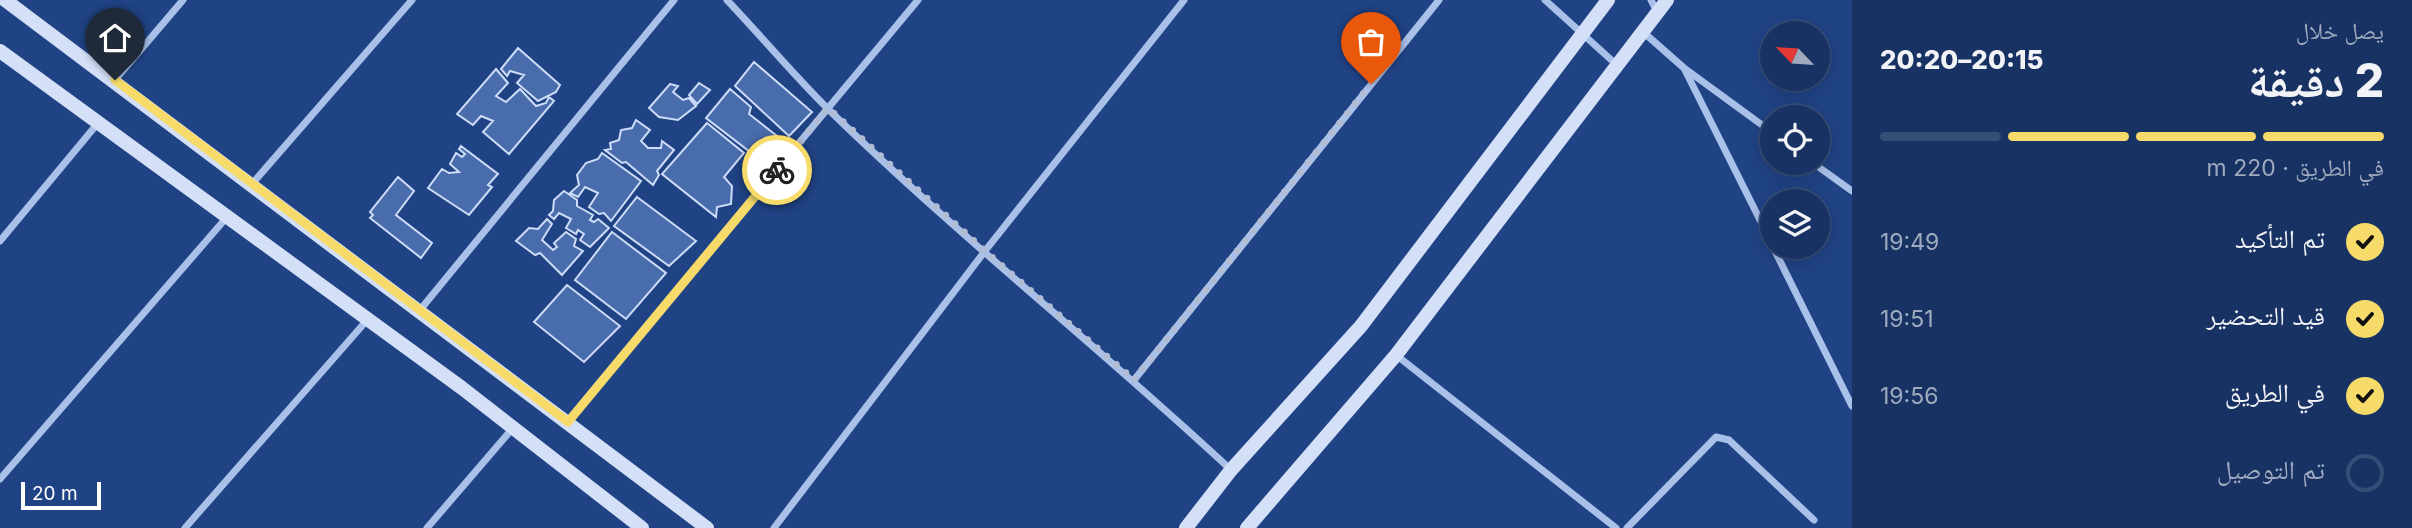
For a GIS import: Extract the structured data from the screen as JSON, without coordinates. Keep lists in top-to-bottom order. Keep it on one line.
{"scale_bar":"20 m","north":"top left","page":{"heading":["2 دقيقة","يصل خلال","20:15–20:20"],"bar":"في الطريق · 220 m","list":[["تم التأكيد","19:49"],["قيد التحضير","19:51"],["في الطريق","19:56"],"تم التوصيل"],"scale":"20 m"}}
